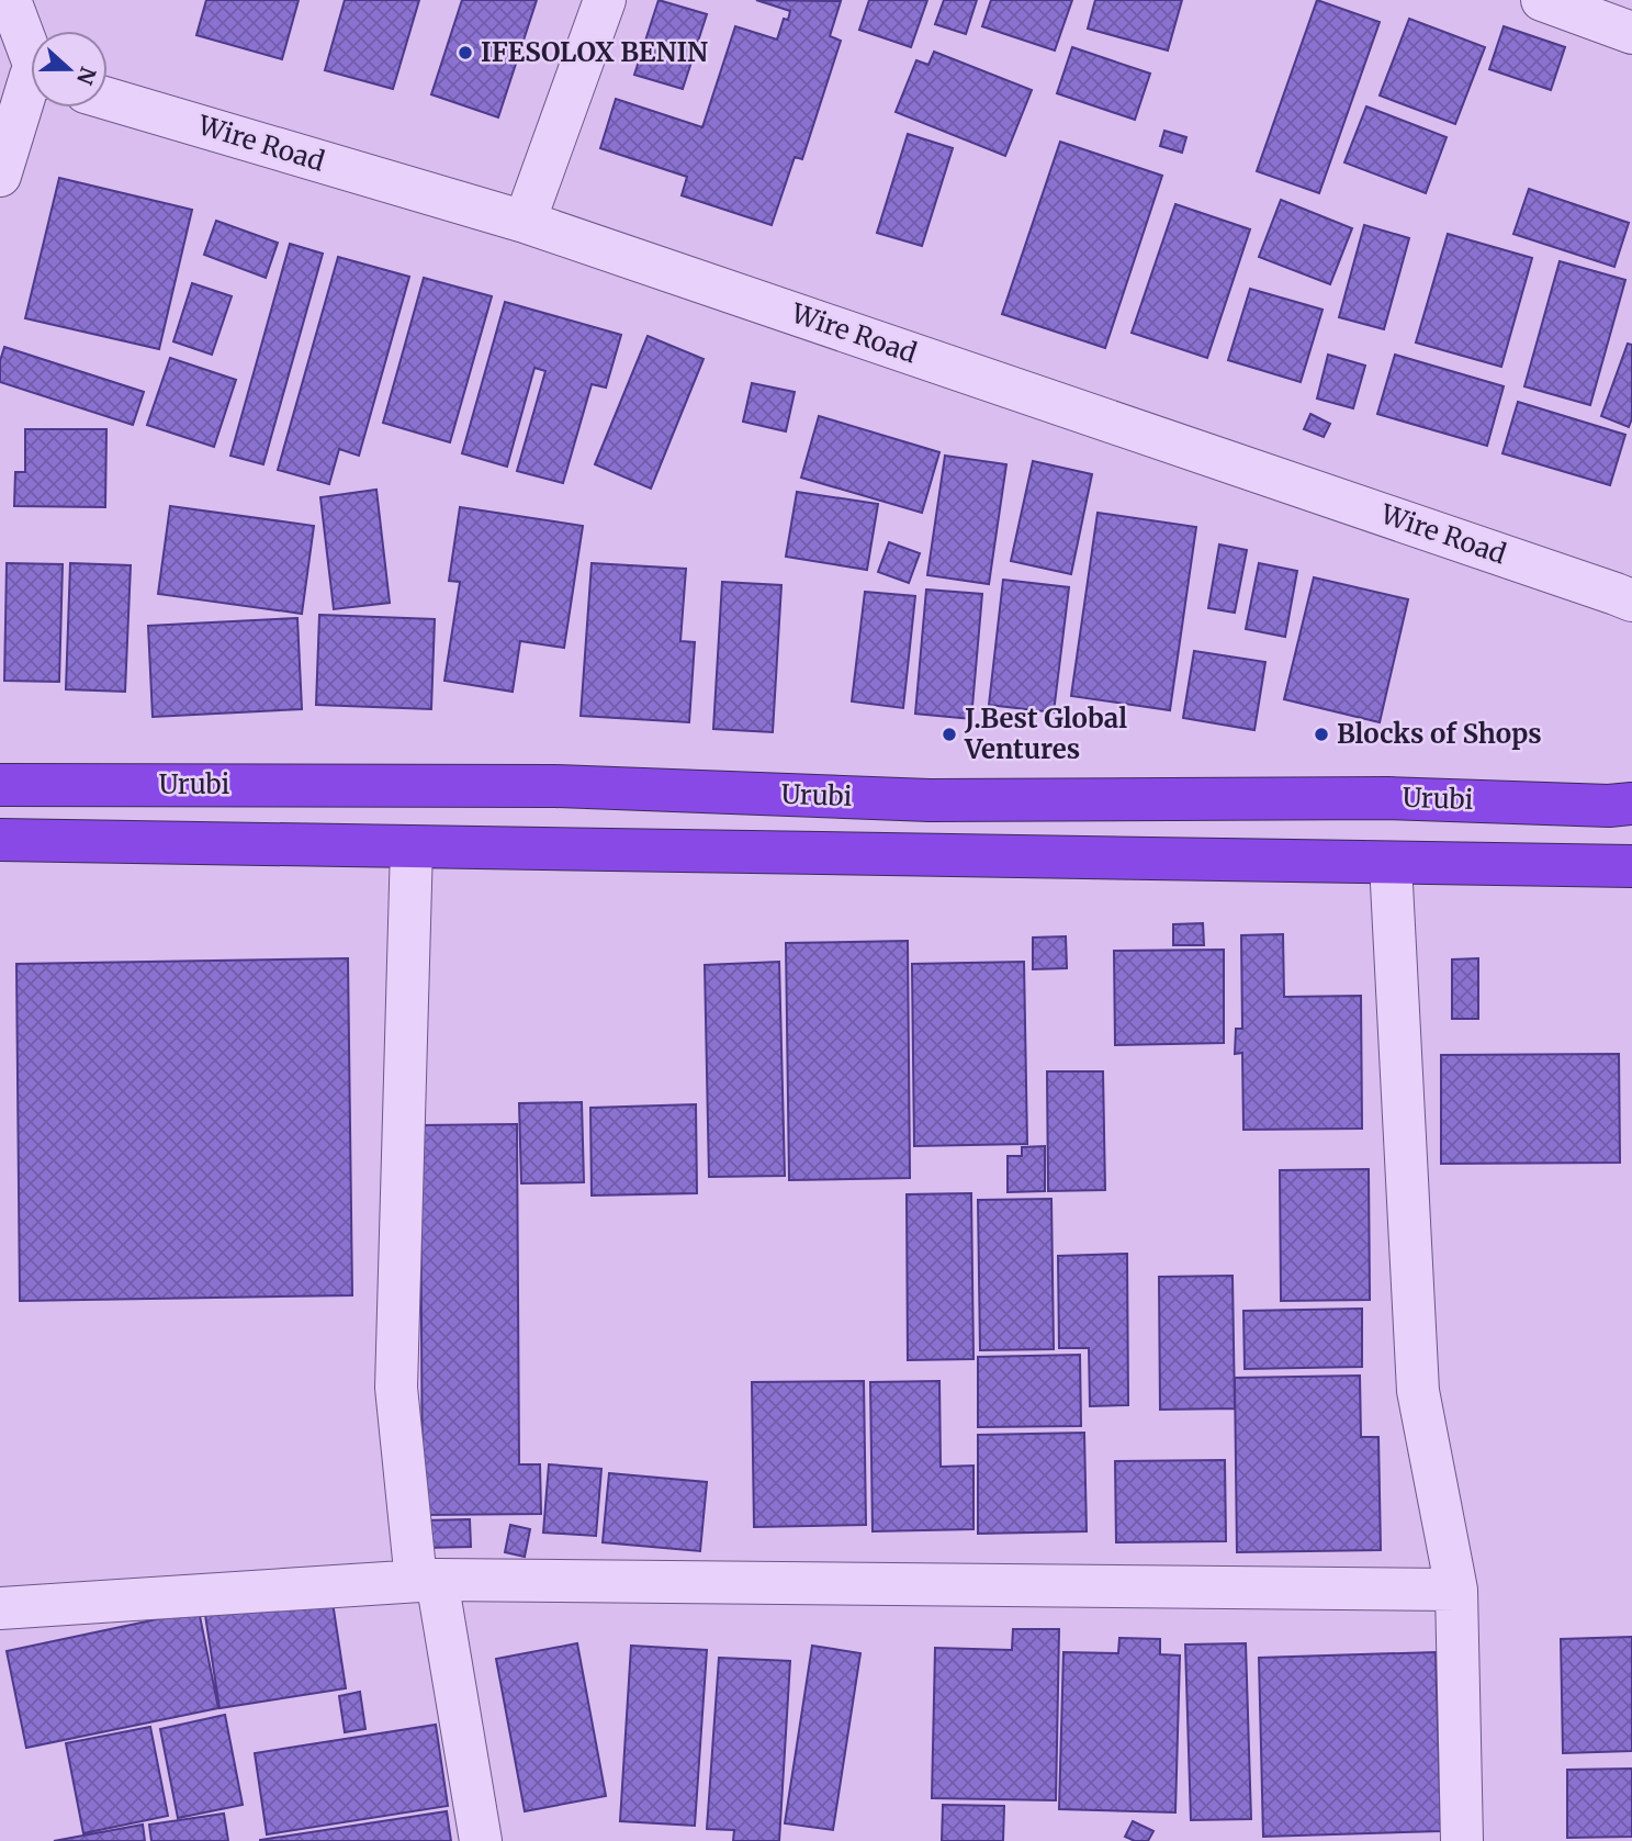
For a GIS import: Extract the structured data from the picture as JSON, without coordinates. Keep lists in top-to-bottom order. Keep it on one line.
{"streets":{"highway":["Urubi"],"street":["Wire Road"]},"places":["IFESOLOX BENIN","J.Best Global Ventures","Blocks of Shops"],"north":"right"}
